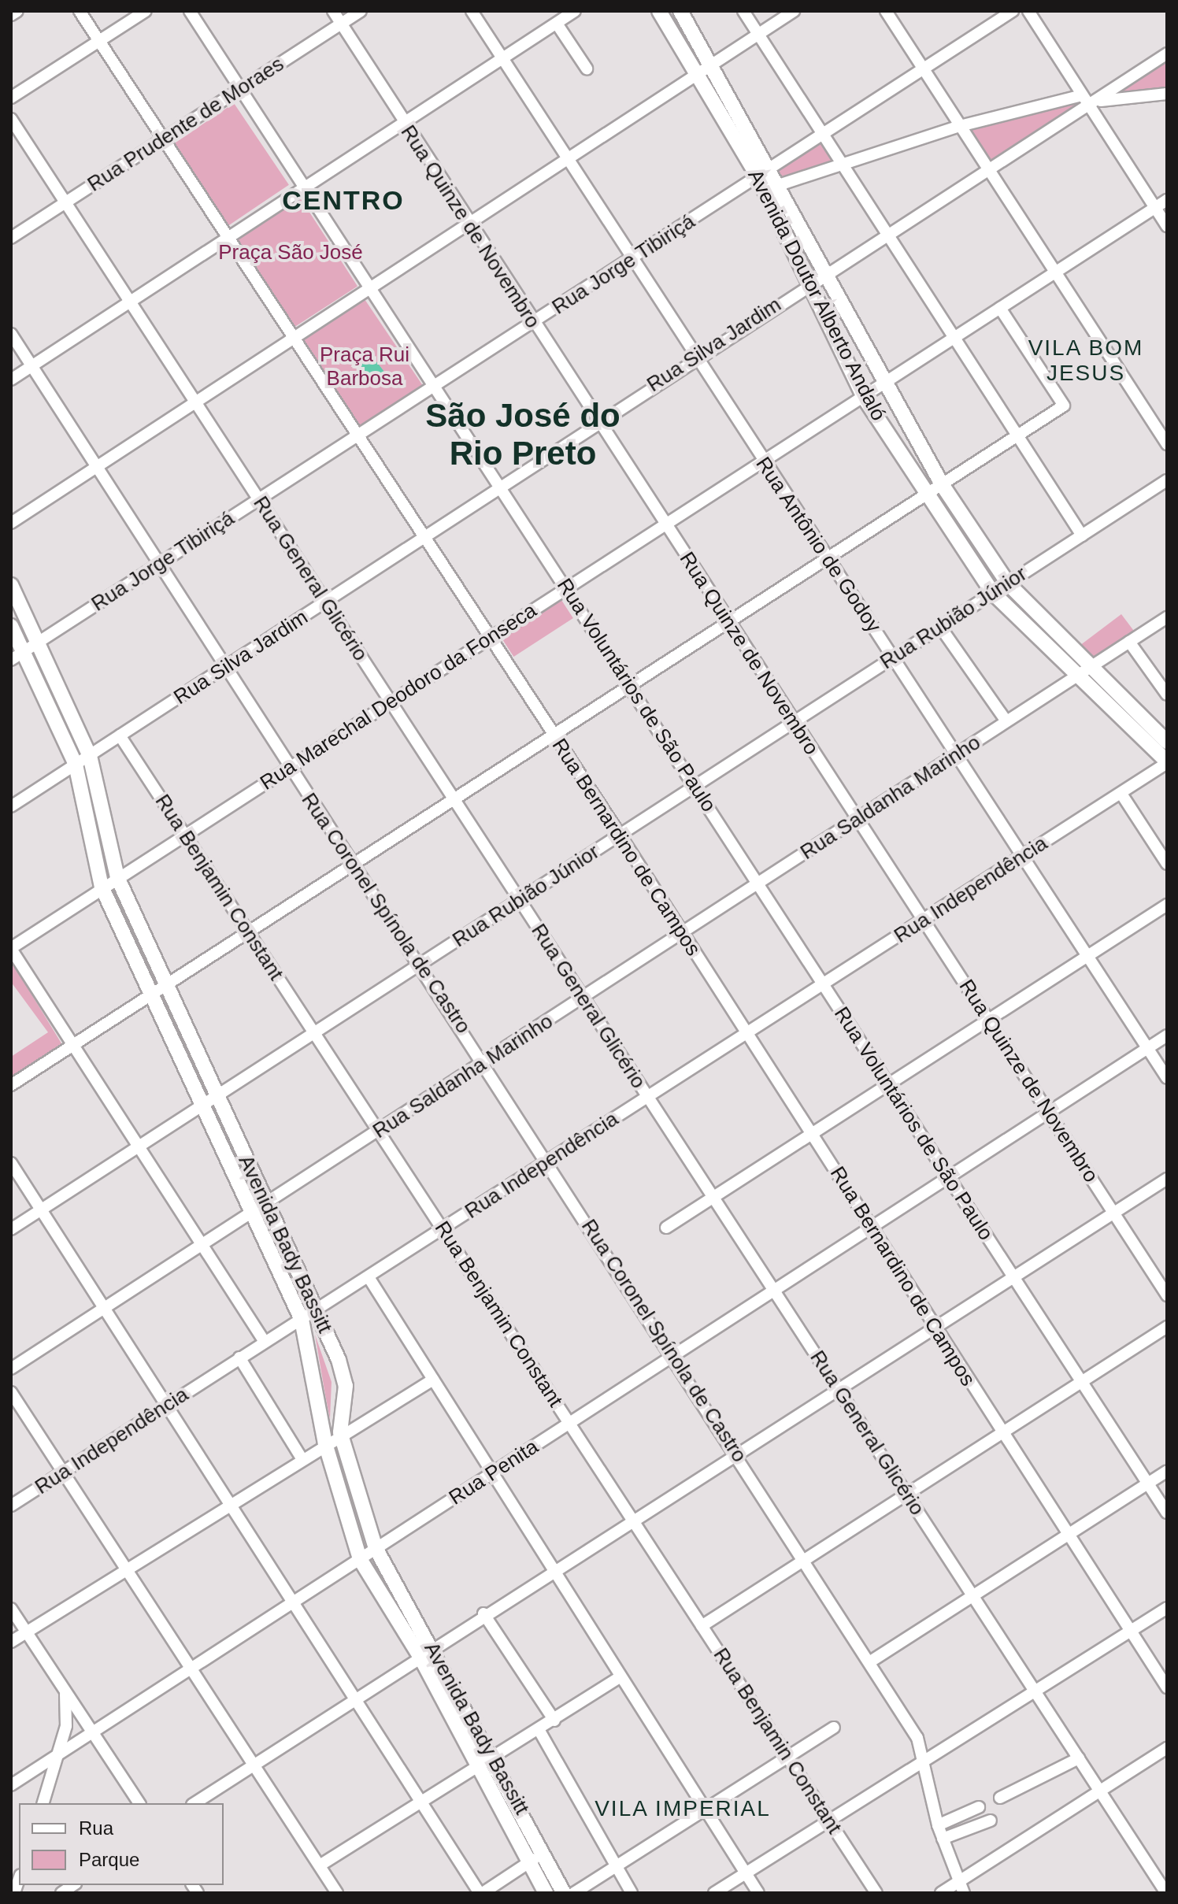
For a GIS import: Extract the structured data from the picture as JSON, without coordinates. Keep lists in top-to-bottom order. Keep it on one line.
{"streets":{"main road":["Avenida Doutor Alberto Andaló","Avenida Bady Bassitt"],"street":["Rua Prudente de Moraes","Rua Quinze de Novembro","Rua Jorge Tibiriçá","Rua Silva Jardim","Rua Antônio de Godoy","Rua General Glicério","Rua Rubião Júnior","Rua Voluntários de São Paulo","Rua Marechal Deodoro da Fonseca","Rua Saldanha Marinho","Rua Bernardino de Campos","Rua Benjamin Constant","Rua Independência","Rua Coronel Spínola de Castro","Rua Penita"]},"crossings":[["Rua Prudente de Moraes","Rua Quinze de Novembro"],["Rua Prudente de Moraes","Rua General Glicério"],["Rua Prudente de Moraes","Rua Voluntários de São Paulo"],["Rua Prudente de Moraes","Rua Bernardino de Campos"],["Rua Quinze de Novembro","Rua Jorge Tibiriçá"],["Rua Quinze de Novembro","Rua Silva Jardim"],["Rua Quinze de Novembro","Rua Rubião Júnior"],["Rua Quinze de Novembro","Rua Marechal Deodoro da Fonseca"],["Rua Quinze de Novembro","Rua Saldanha Marinho"],["Rua Quinze de Novembro","Rua Independência"],["Rua Quinze de Novembro","Rua Penita"],["Rua Jorge Tibiriçá","Avenida Doutor Alberto Andaló"],["Rua Jorge Tibiriçá","Rua Antônio de Godoy"],["Rua Jorge Tibiriçá","Rua General Glicério"],["Rua Jorge Tibiriçá","Rua Voluntários de São Paulo"],["Rua Jorge Tibiriçá","Rua Bernardino de Campos"],["Rua Jorge Tibiriçá","Rua Coronel Spínola de Castro"],["Rua Jorge Tibiriçá","Avenida Bady Bassitt"],["Avenida Doutor Alberto Andaló","Rua Silva Jardim"],["Avenida Doutor Alberto Andaló","Rua Rubião Júnior"],["Avenida Doutor Alberto Andaló","Rua Marechal Deodoro da Fonseca"],["Avenida Doutor Alberto Andaló","Rua Saldanha Marinho"],["Avenida Doutor Alberto Andaló","Rua Independência"],["Rua Silva Jardim","Rua Antônio de Godoy"],["Rua Silva Jardim","Rua General Glicério"],["Rua Silva Jardim","Rua Voluntários de São Paulo"],["Rua Silva Jardim","Rua Bernardino de Campos"],["Rua Silva Jardim","Rua Benjamin Constant"],["Rua Silva Jardim","Rua Coronel Spínola de Castro"],["Rua Silva Jardim","Avenida Bady Bassitt"],["Rua Antônio de Godoy","Rua Rubião Júnior"],["Rua Antônio de Godoy","Rua Marechal Deodoro da Fonseca"],["Rua Antônio de Godoy","Rua Saldanha Marinho"],["Rua Antônio de Godoy","Rua Independência"],["Rua Antônio de Godoy","Rua Penita"],["Rua General Glicério","Rua Rubião Júnior"],["Rua General Glicério","Rua Marechal Deodoro da Fonseca"],["Rua General Glicério","Rua Saldanha Marinho"],["Rua General Glicério","Rua Independência"],["Rua General Glicério","Rua Penita"],["Rua Rubião Júnior","Rua Voluntários de São Paulo"],["Rua Rubião Júnior","Rua Bernardino de Campos"],["Rua Rubião Júnior","Rua Benjamin Constant"],["Rua Rubião Júnior","Rua Coronel Spínola de Castro"],["Rua Rubião Júnior","Avenida Bady Bassitt"],["Rua Voluntários de São Paulo","Rua Marechal Deodoro da Fonseca"],["Rua Voluntários de São Paulo","Rua Saldanha Marinho"],["Rua Voluntários de São Paulo","Rua Independência"],["Rua Voluntários de São Paulo","Rua Penita"],["Rua Marechal Deodoro da Fonseca","Rua Bernardino de Campos"],["Rua Marechal Deodoro da Fonseca","Rua Benjamin Constant"],["Rua Marechal Deodoro da Fonseca","Rua Coronel Spínola de Castro"],["Rua Marechal Deodoro da Fonseca","Avenida Bady Bassitt"],["Rua Saldanha Marinho","Rua Bernardino de Campos"],["Rua Saldanha Marinho","Rua Benjamin Constant"],["Rua Saldanha Marinho","Rua Coronel Spínola de Castro"],["Rua Saldanha Marinho","Avenida Bady Bassitt"],["Rua Bernardino de Campos","Rua Independência"],["Rua Bernardino de Campos","Rua Penita"],["Rua Benjamin Constant","Rua Independência"],["Rua Benjamin Constant","Rua Penita"],["Rua Independência","Rua Coronel Spínola de Castro"],["Rua Independência","Avenida Bady Bassitt"],["Rua Coronel Spínola de Castro","Rua Penita"],["Avenida Bady Bassitt","Rua Penita"]],"districts":["CENTRO","VILA BOM JESUS","São José do Rio Preto","VILA IMPERIAL"],"parks":["Praça São José","Praça Rui Barbosa"],"legend":["Rua","Parque"]}
